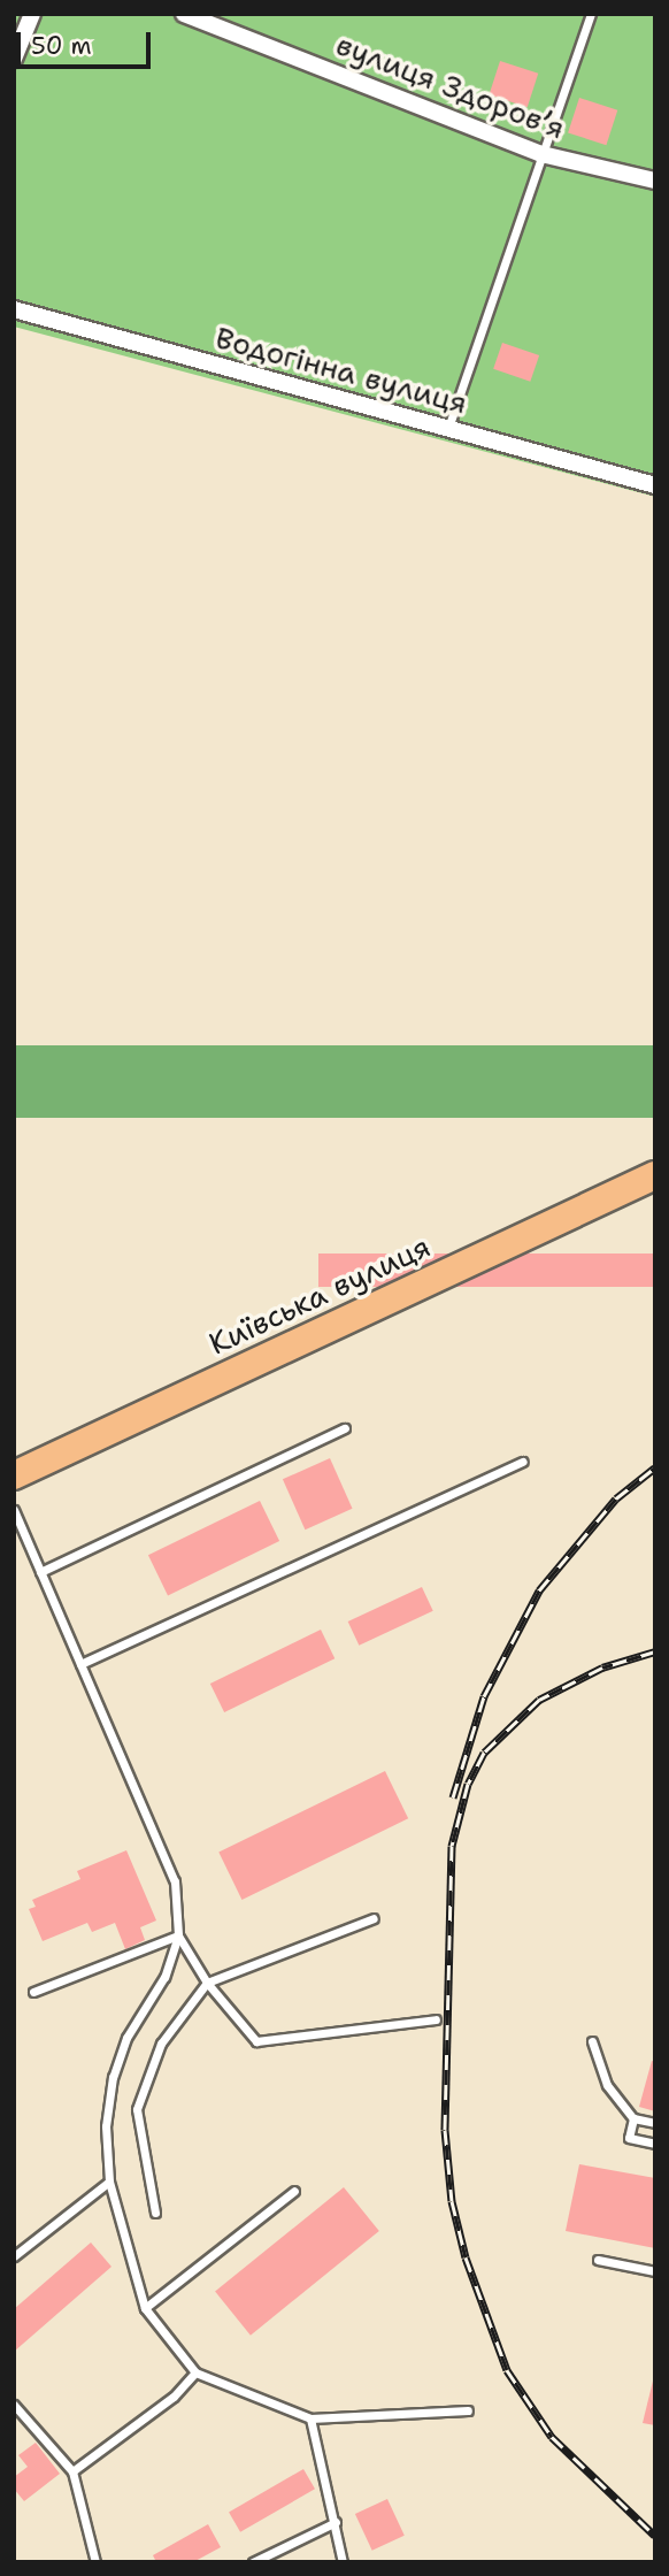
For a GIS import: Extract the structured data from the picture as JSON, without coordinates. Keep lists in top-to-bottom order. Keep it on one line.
{"streets":{"highway":["Київська вулиця"],"street":["вулиця Здоровʼя","Водогінна вулиця"]},"scale_bar":"50 m"}
